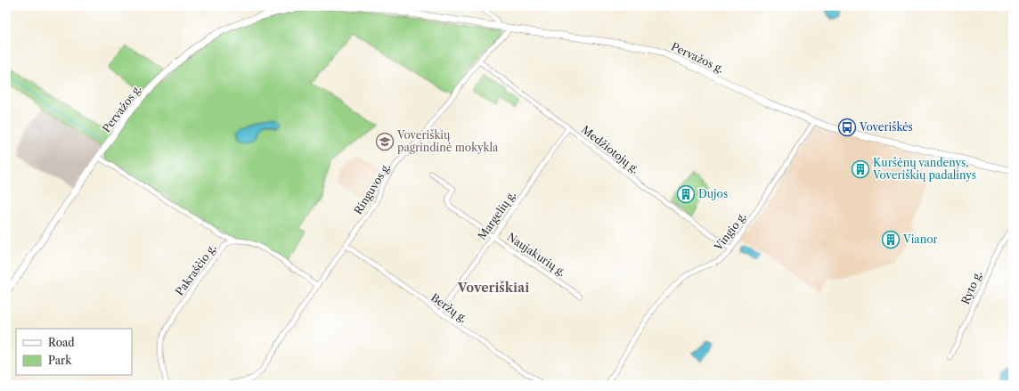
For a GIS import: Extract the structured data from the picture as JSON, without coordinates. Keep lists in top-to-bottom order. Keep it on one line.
{"streets":{"main road":["Pervažos g."],"street":["Medžiotojų g.","Ringuvos g.","Margelių g.","Vingio g.","Naujakurių g.","Pakraščio g.","Ryto g.","Beržų g."]},"crossings":[["Pervažos g.","Ringuvos g."],["Pervažos g.","Vingio g."],["Medžiotojų g.","Ringuvos g."],["Medžiotojų g.","Margelių g."],["Medžiotojų g.","Vingio g."],["Ringuvos g.","Beržų g."],["Margelių g.","Naujakurių g."],["Margelių g.","Beržų g."]],"districts":["Voveriškiai"],"places":{"bus stop":["Voveriškės"],"school or university":["Voveriškių pagrindinė mokykla"],"building":["Kuršėnų vandenys, Voveriškių padalinys","Dujos","Vianor"]},"legend":["Road","Park"]}
